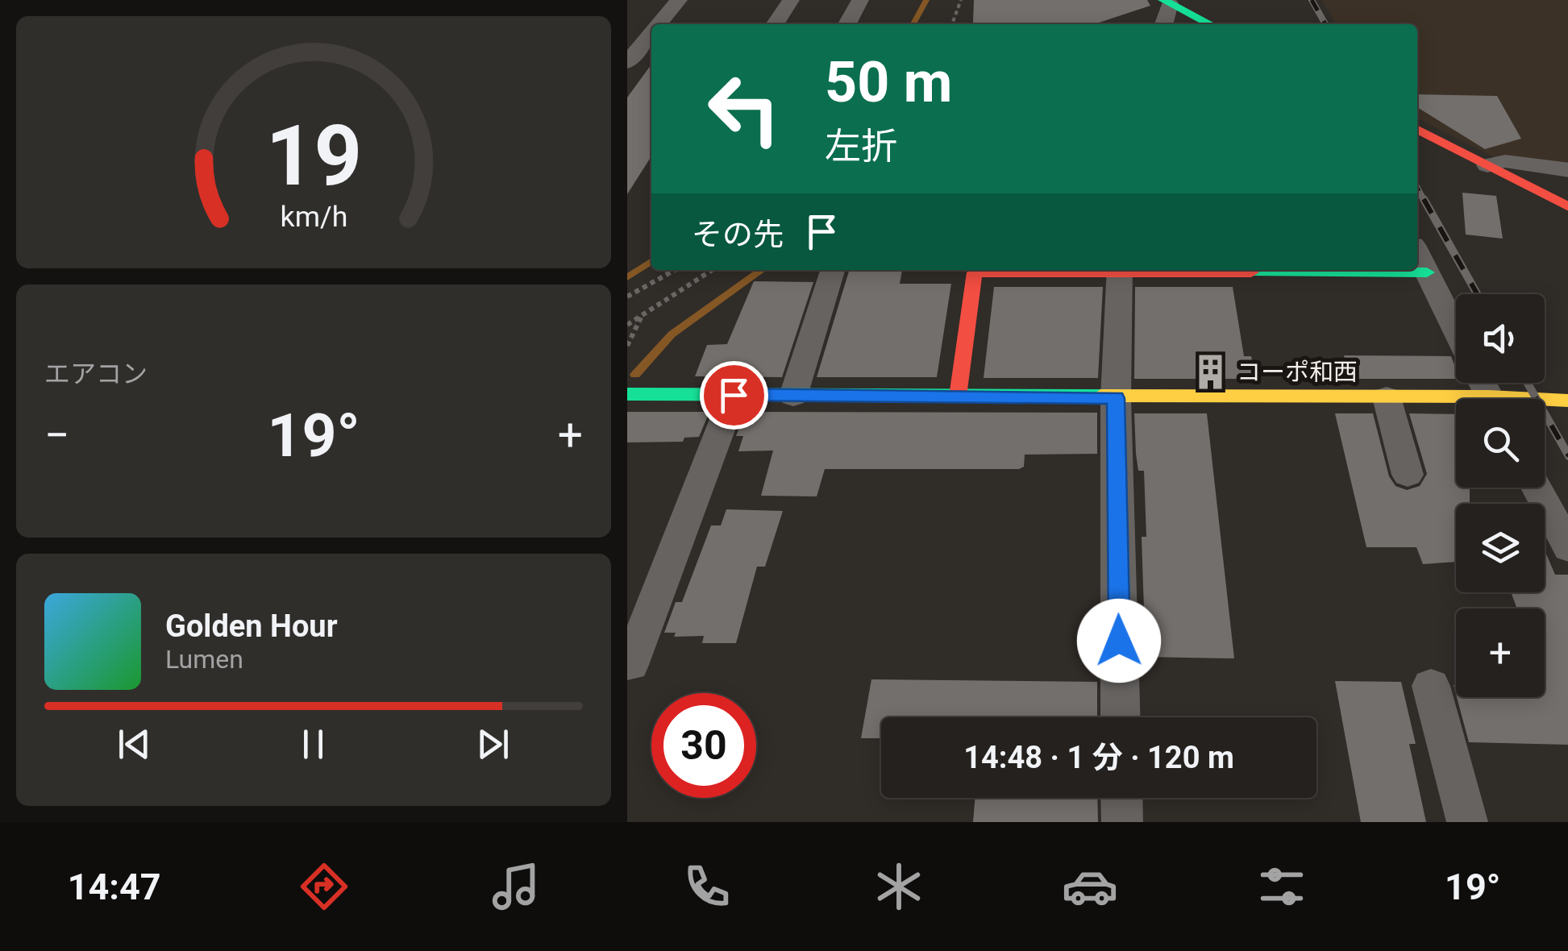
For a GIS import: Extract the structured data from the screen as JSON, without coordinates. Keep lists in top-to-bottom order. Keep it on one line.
{"places":{"building":["コーポ和西"]},"page":{"turn":["50 m","左折"],"then":"その先","tile":"エアコン","map_buttons":"+","heat":["−","19°","+"],"song":["Golden Hour","Lumen"],"limit":"30","trip":"14:48 · 1 分 · 120 m","tabs":["14:47","19°"],"gauge":["19","km/h"]}}
